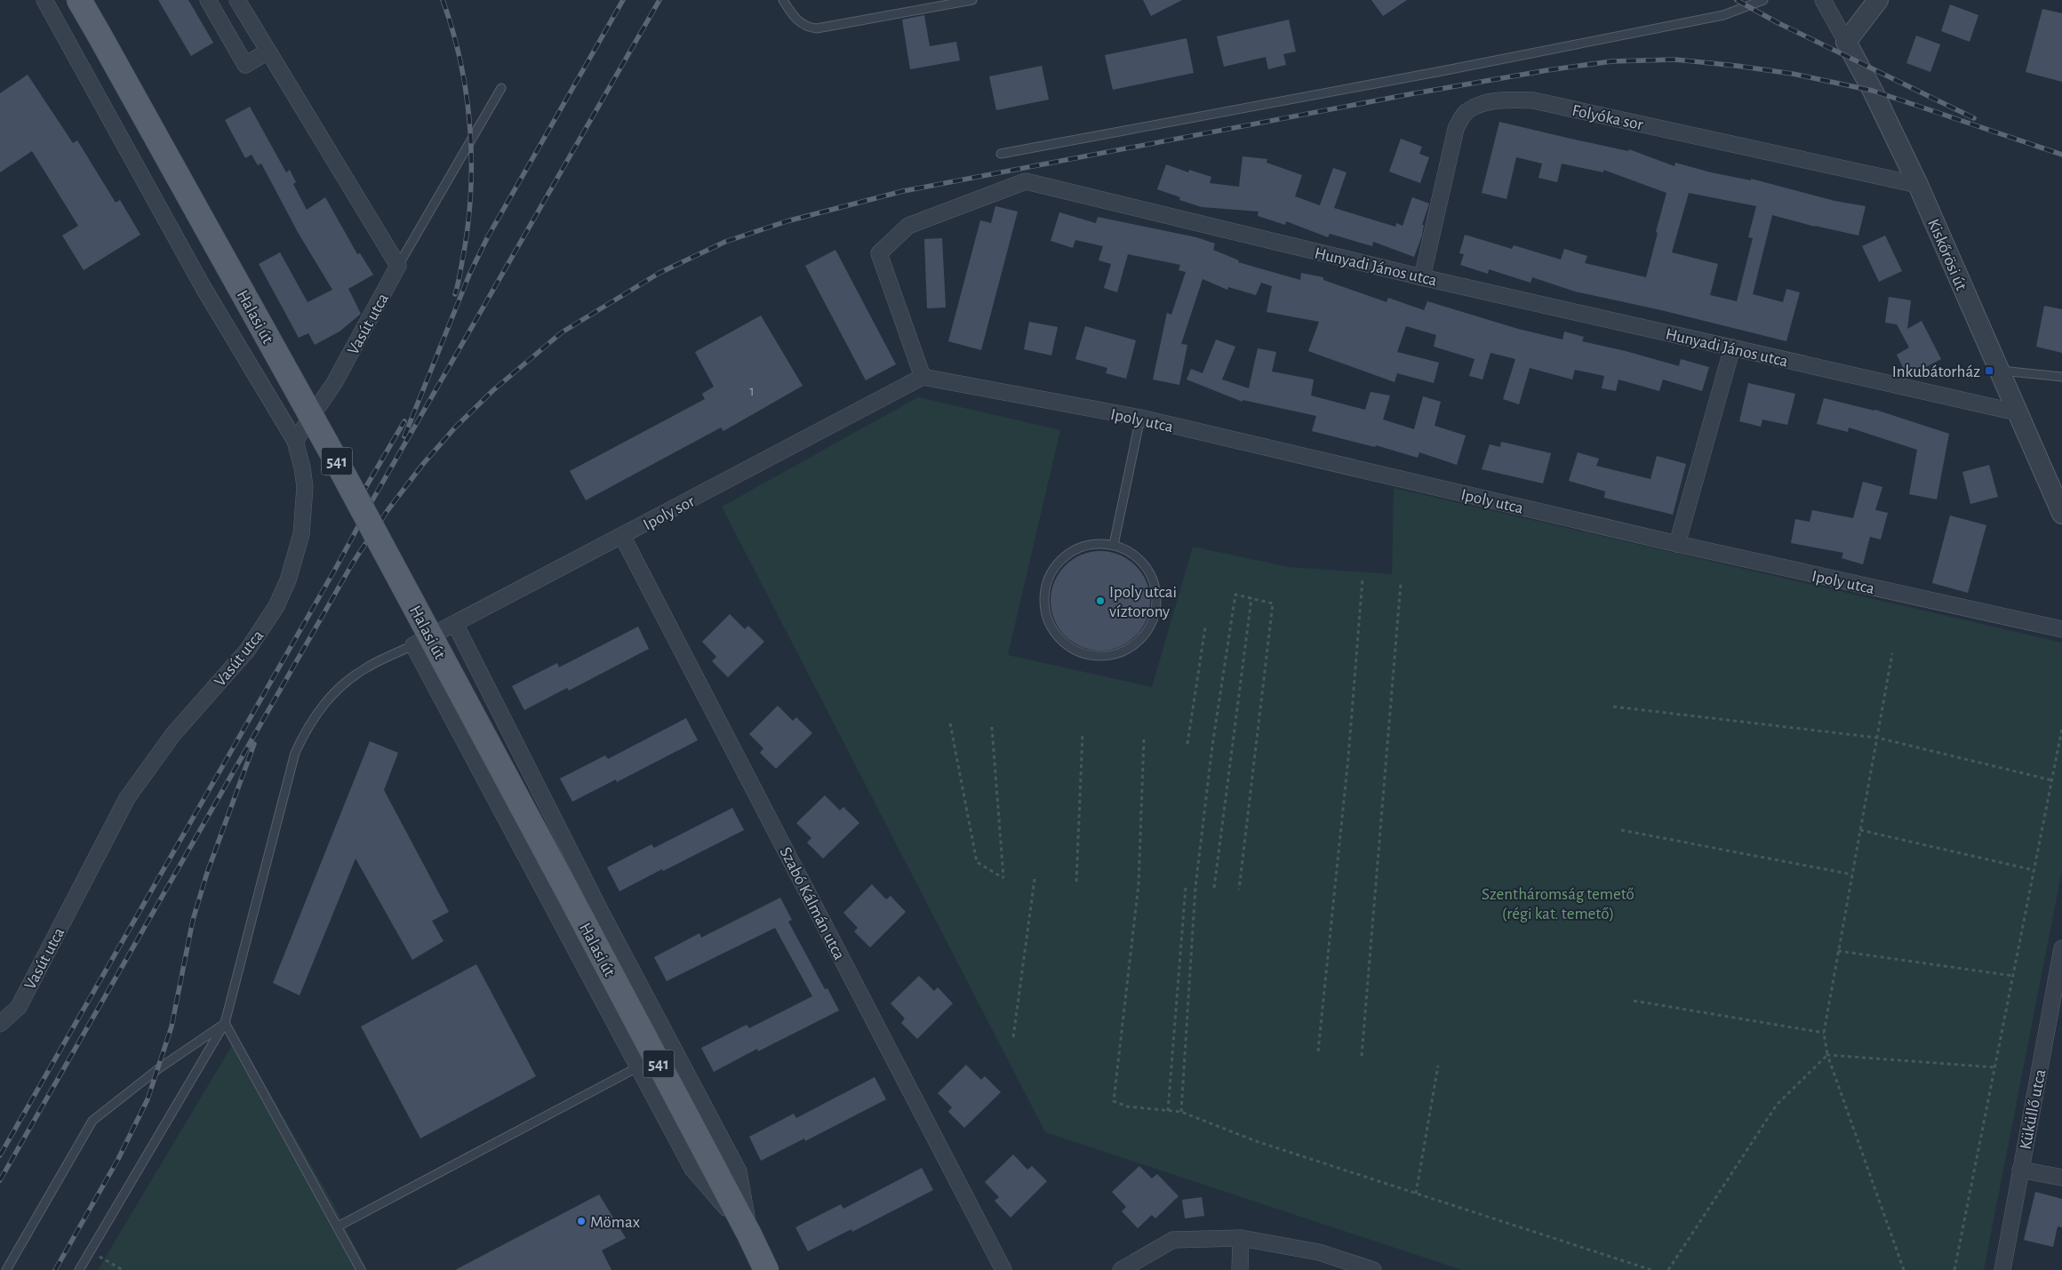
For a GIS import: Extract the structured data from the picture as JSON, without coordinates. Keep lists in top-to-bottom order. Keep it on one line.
{"streets":{"main road":["Halasi út","541"],"street":["Folyóka sor","Kiskőrösi út","Hunyadi János utca","Vasút utca","Ipoly utca","Ipoly sor","Szabó Kálmán utca","Küküllő utca"]},"crossings":[["Folyóka sor","Kiskőrösi út"],["Folyóka sor","Hunyadi János utca"],["Kiskőrösi út","Hunyadi János utca"],["Hunyadi János utca","Ipoly utca"],["Hunyadi János utca","Ipoly sor"],["Halasi út","Vasút utca"],["Ipoly utca","Ipoly sor"],["Ipoly sor","Szabó Kálmán utca"]],"parks":["Szentháromság temető (régi kat. temető)"],"places":{"transit":["Inkubátorház"],"other":["Ipoly utcai víztorony","Mömax"]},"house_numbers":["1"]}
